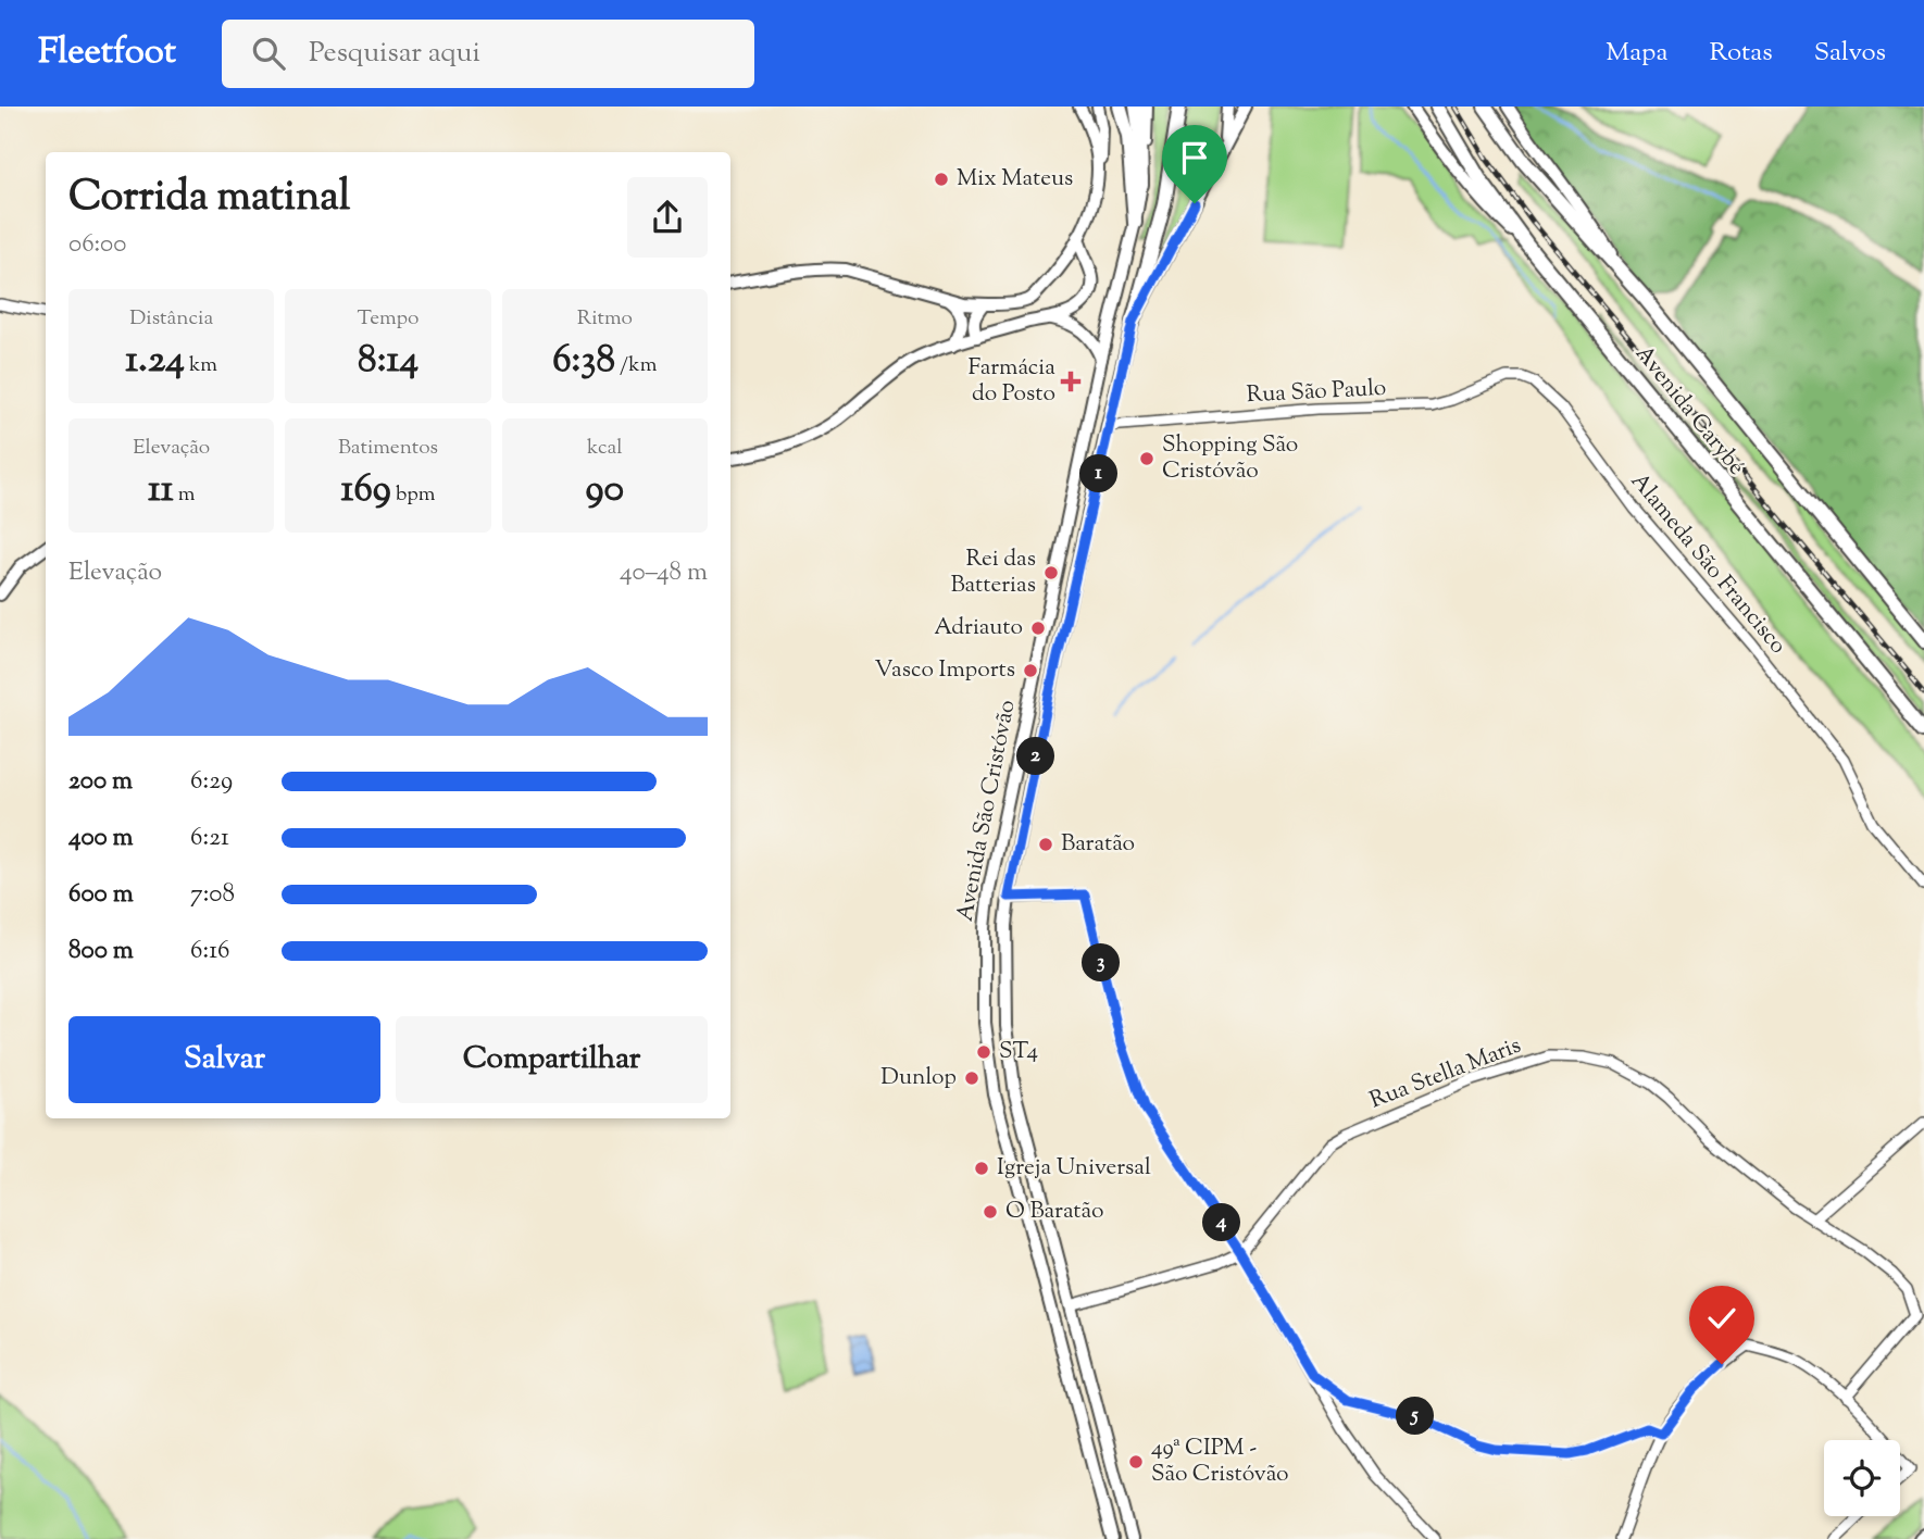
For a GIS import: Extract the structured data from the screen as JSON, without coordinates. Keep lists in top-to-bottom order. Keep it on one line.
{"streets":{"highway":["Avenida Carybé"],"main road":["Avenida São Cristóvão"],"street":["Rua São Paulo","Alameda São Francisco","Rua Stella Maris"]},"crossings":[["Rua São Paulo","Alameda São Francisco"],["Rua São Paulo","Avenida São Cristóvão"]],"places":{"other":["Mix Mateus","Shopping São Cristóvão","Rei das Batterias","Adriauto","Vasco Imports","Baratão","ST4","Dunlop","Igreja Universal","O Baratão","49ª CIPM - São Cristóvão"],"health":["Farmácia do Posto"]},"page":{"header":"Fleetfoot","search":"Pesquisar aqui","nav":["Mapa","Rotas","Salvos"],"heading":["Corrida matinal","06:00"],"stats":[["Distância","1.24 km"],["Tempo","8:14"],["Ritmo","6:38 /km"],["Elevação","11 m"],["Batimentos","169 bpm"],["kcal","90"]],"pins":["1","2","3","4","5"],"chart":["Elevação","40–48 m"],"list":[{"name":"200 m","note":"6:29"},{"name":"400 m","note":"6:21"},{"name":"600 m","note":"7:08"},{"name":"800 m","note":"6:16"}],"buttons":["Salvar","Compartilhar"]}}
